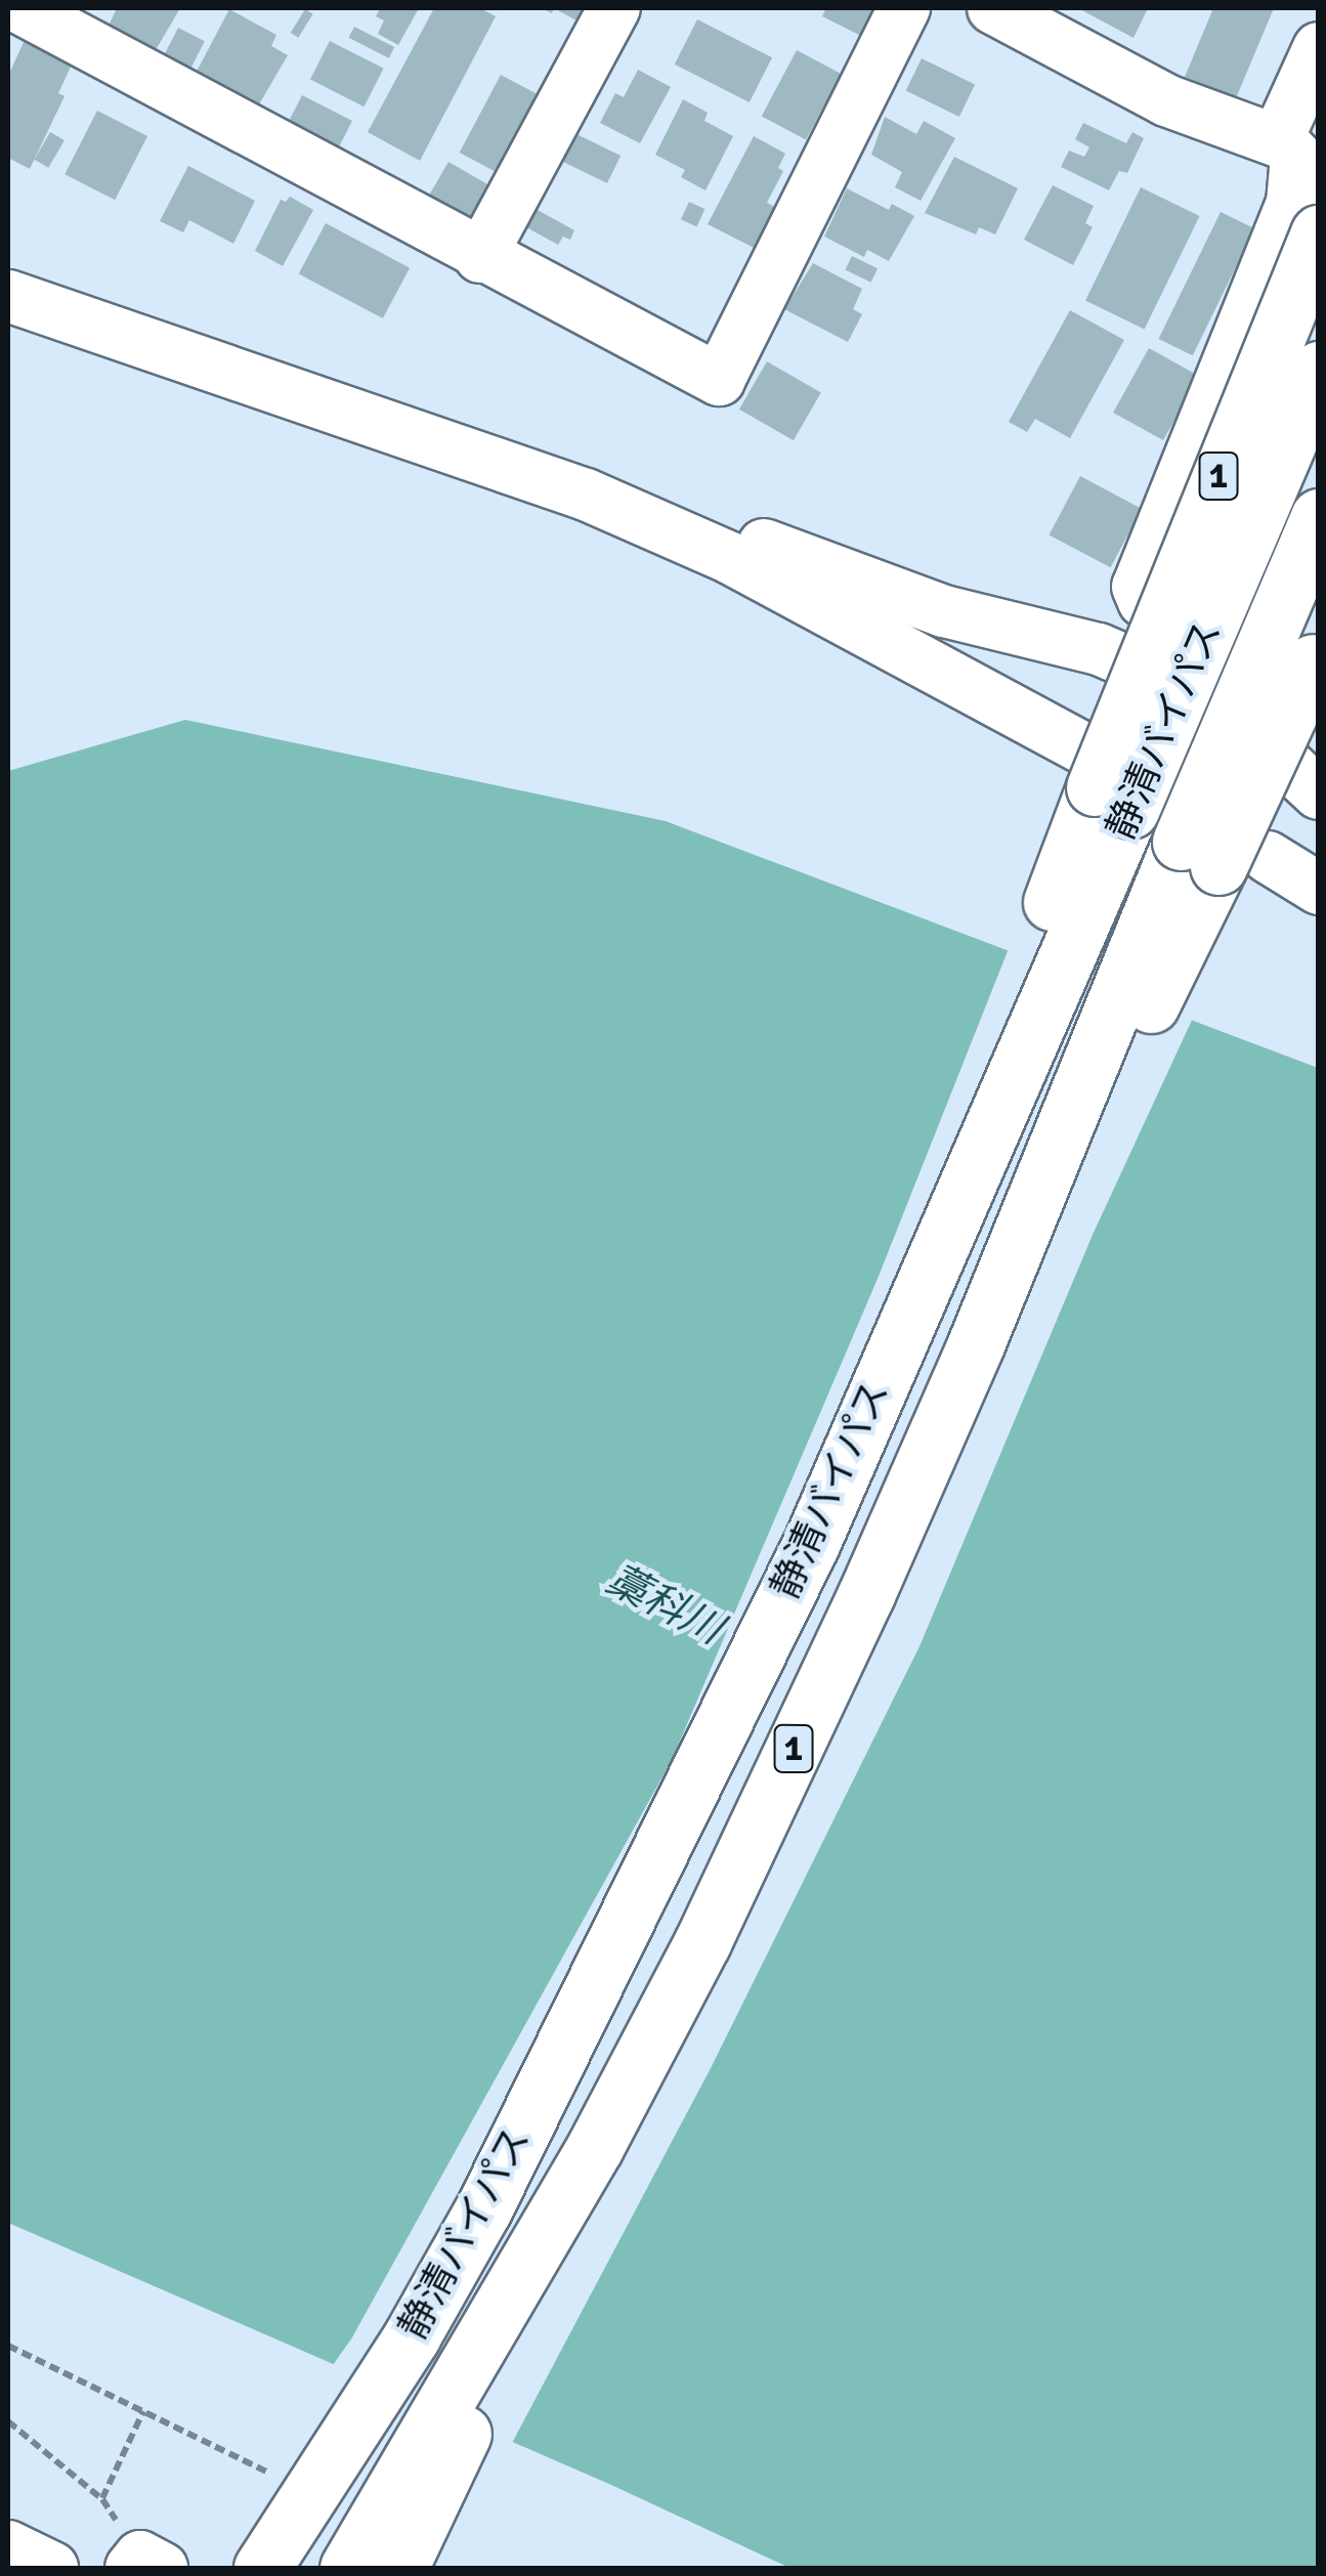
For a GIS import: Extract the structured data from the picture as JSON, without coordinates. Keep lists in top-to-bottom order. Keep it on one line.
{"streets":{"highway":["1","静清バイパス"]},"crossings":[["1","静清バイパス"]],"water":["藁科川"]}
